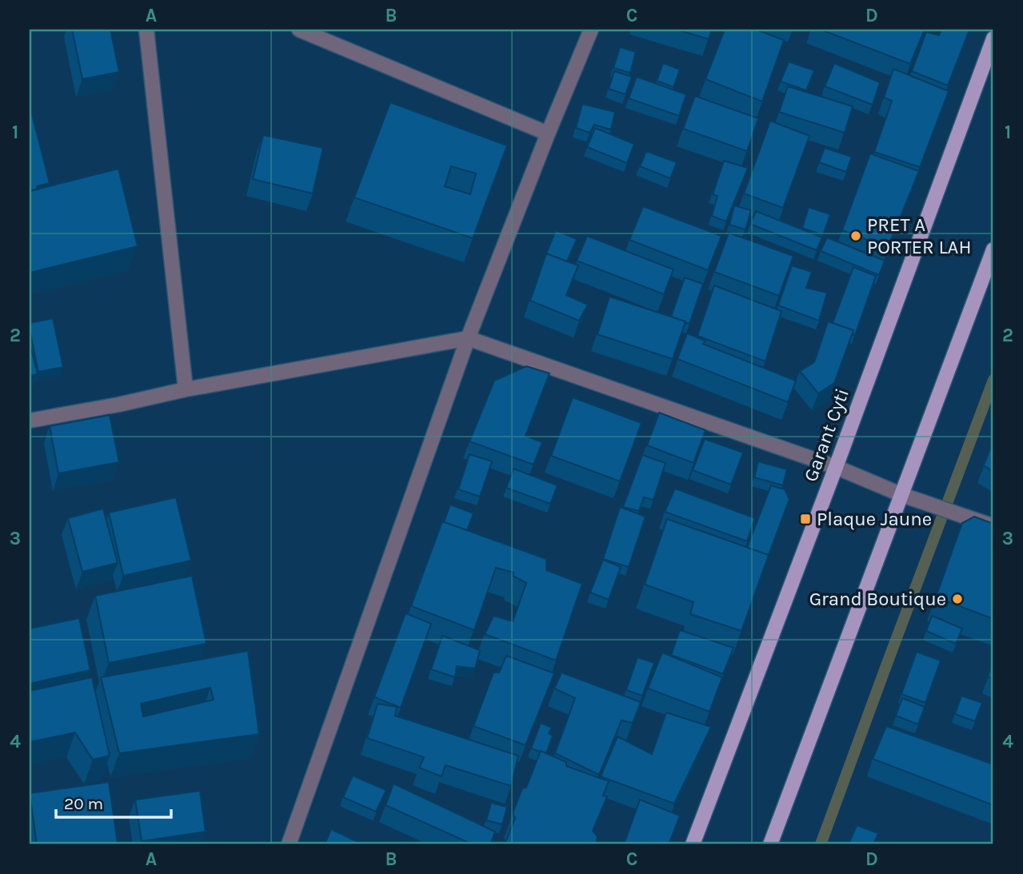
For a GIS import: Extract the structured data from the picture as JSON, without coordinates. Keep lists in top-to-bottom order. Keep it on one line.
{"streets":{"main road":["Garant Cyti"]},"places":{"other":["PRET A PORTER LAH","Grand Boutique"],"transit":["Plaque Jaune"]},"scale_bar":"20 m","grid":{"columns":["A","B","C","D"],"rows":["1","2","3","4"]}}
